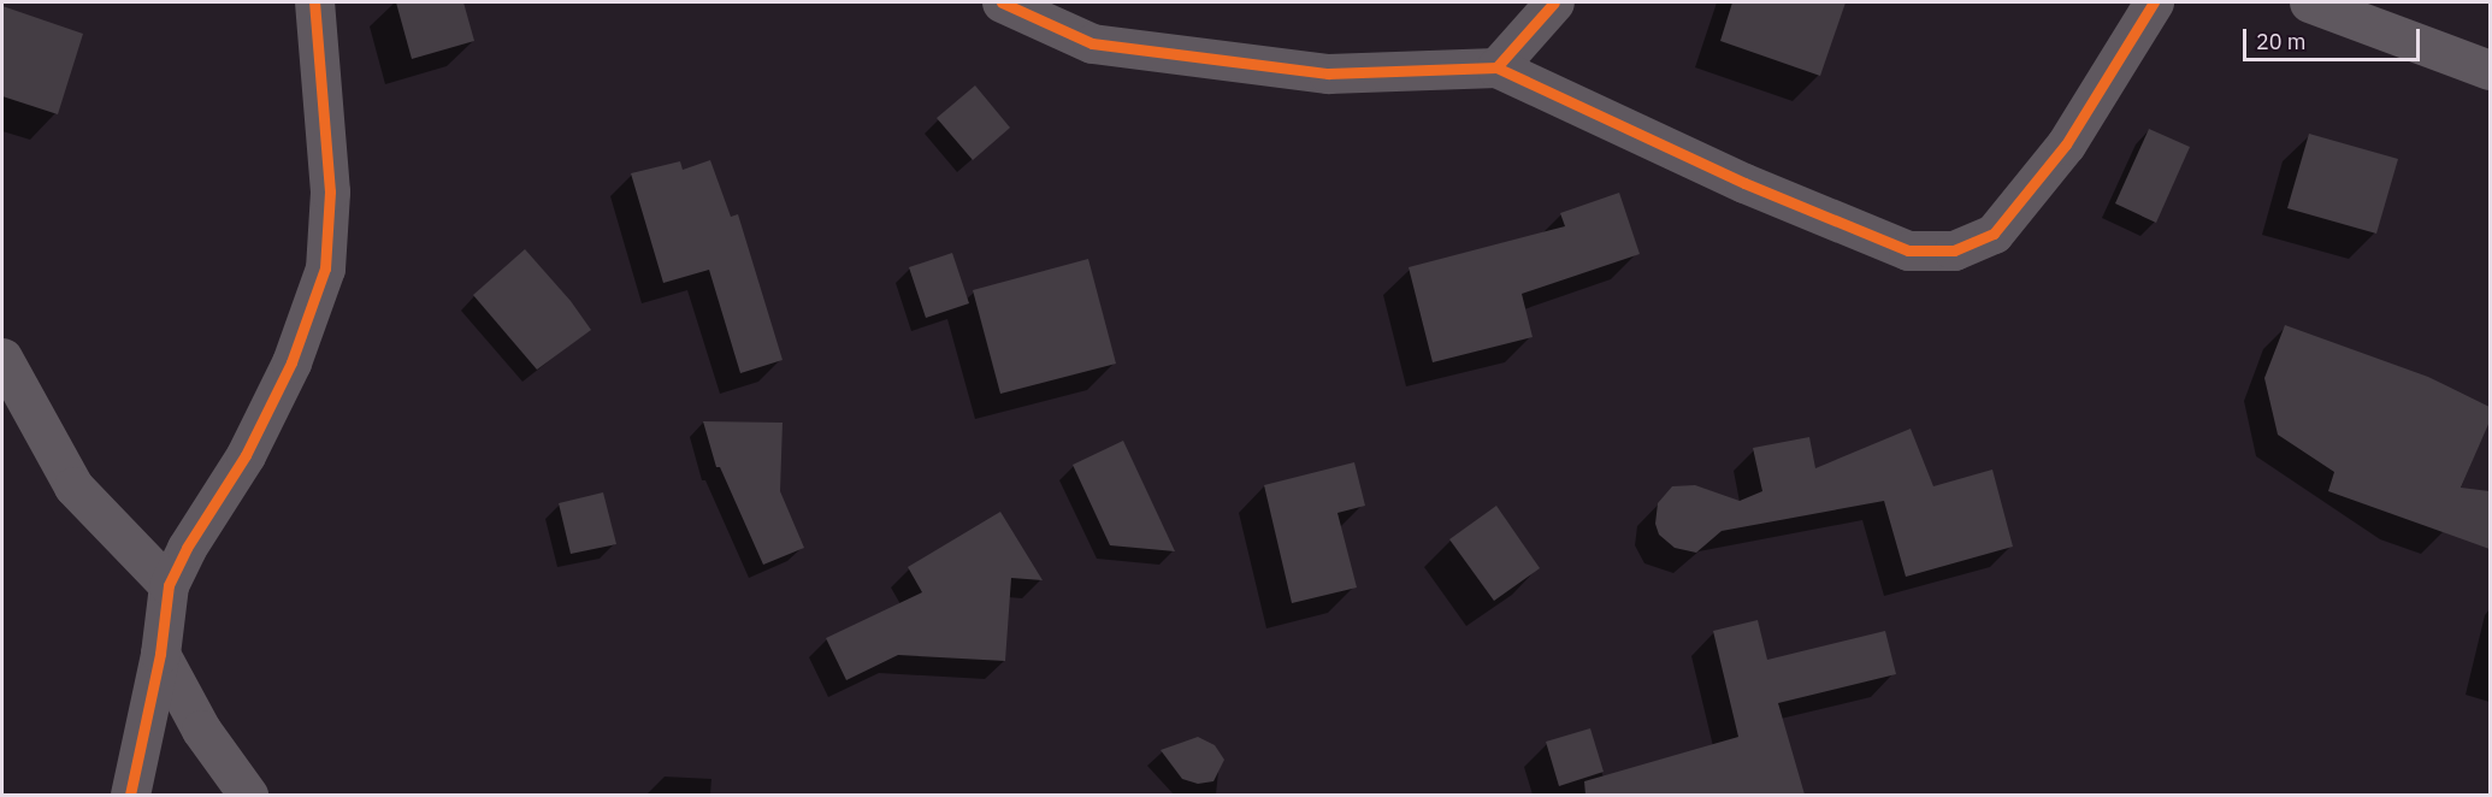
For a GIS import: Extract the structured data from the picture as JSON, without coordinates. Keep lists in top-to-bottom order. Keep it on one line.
{"scale_bar":"20 m"}
